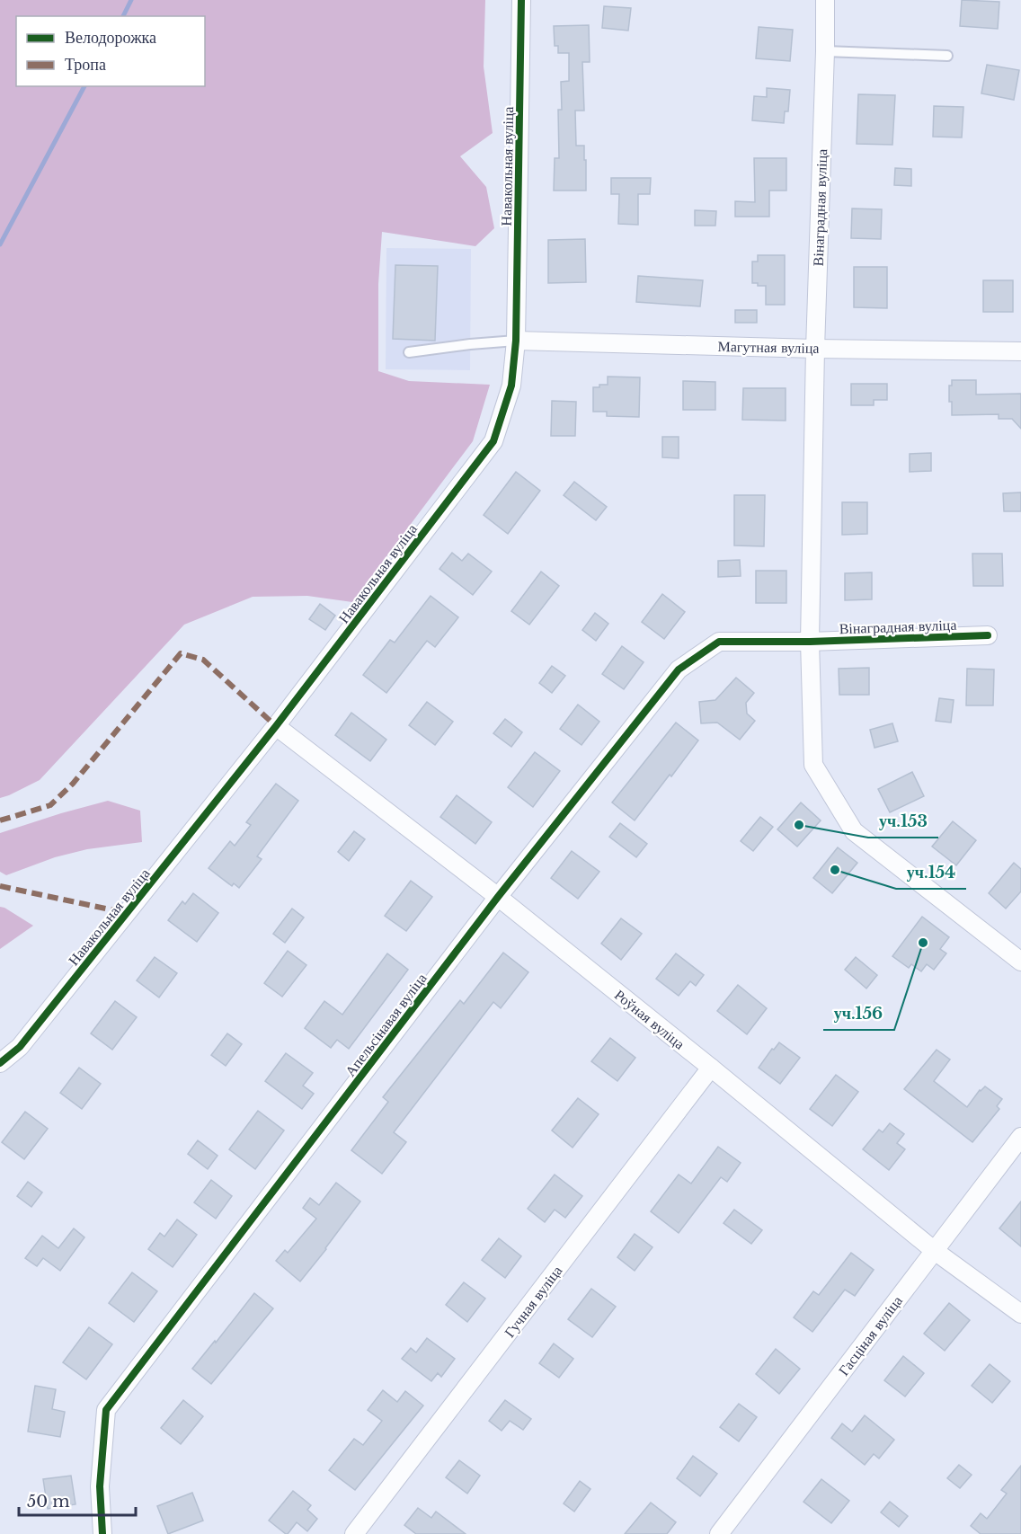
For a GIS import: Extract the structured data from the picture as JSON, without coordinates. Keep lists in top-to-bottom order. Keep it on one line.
{"streets":{"street":["Навакольная вуліца","Вінаградная вуліца","Магутная вуліца","Роўная вуліца","Апельсінавая вуліца","Гучная вуліца","Гасціная вуліца"]},"crossings":[["Навакольная вуліца","Магутная вуліца"],["Навакольная вуліца","Роўная вуліца"],["Вінаградная вуліца","Магутная вуліца"],["Вінаградная вуліца","Апельсінавая вуліца"],["Роўная вуліца","Апельсінавая вуліца"],["Роўная вуліца","Гучная вуліца"],["Роўная вуліца","Гасціная вуліца"]],"places":["уч.153","уч.154","уч.156"],"legend":["Велодорожка","Тропа"],"scale_bar":"50 m"}
